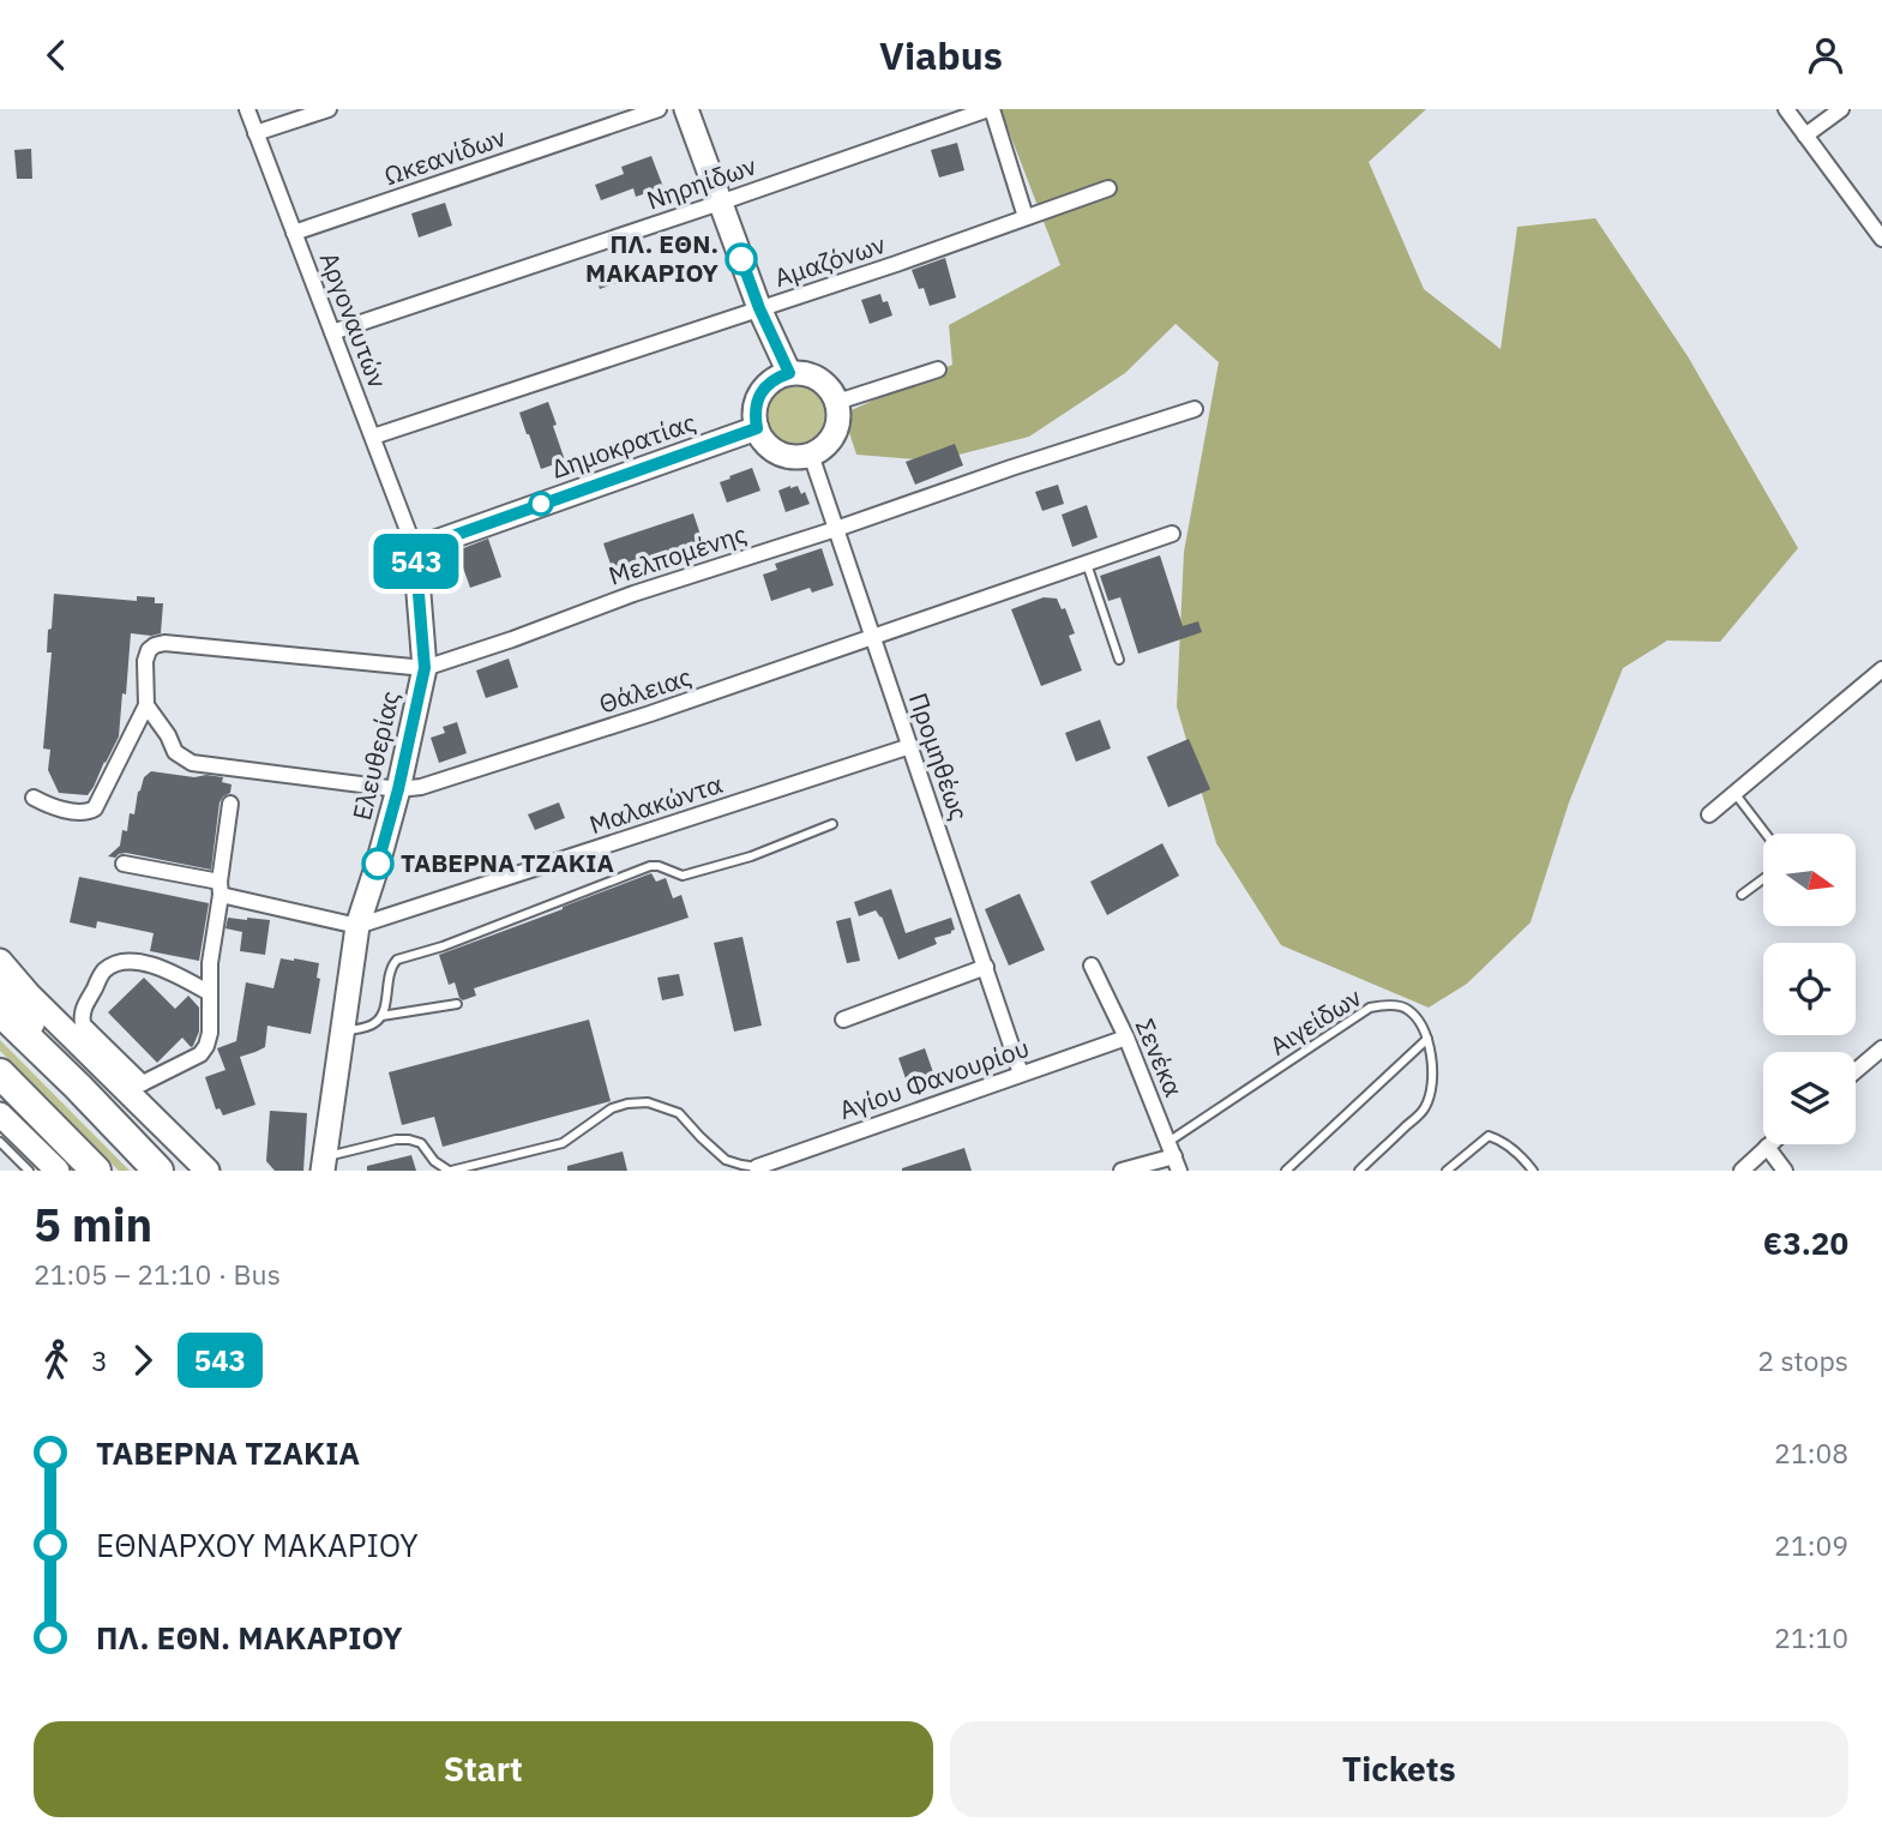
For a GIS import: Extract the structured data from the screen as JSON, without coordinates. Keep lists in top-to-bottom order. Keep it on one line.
{"streets":{"street":["Ωκεανίδων","Νηρηίδων","Αμαζόνων","Αργοναυτών","Δημοκρατίας","Μελπομένης","Θάλειας","Ελευθερίας","Προμηθέως","Μαλακώντα","Σενέκα","Αγίου Φανουρίου"],"lane":["Αιγείδων"]},"crossings":[["Ωκεανίδων","Αργοναυτών"],["Νηρηίδων","Αργοναυτών"],["Αμαζόνων","Αργοναυτών"],["Αργοναυτών","Δημοκρατίας"],["Αργοναυτών","Ελευθερίας"],["Δημοκρατίας","Ελευθερίας"],["Δημοκρατίας","Προμηθέως"],["Μελπομένης","Θάλειας"],["Μελπομένης","Ελευθερίας"],["Μελπομένης","Προμηθέως"],["Θάλειας","Ελευθερίας"],["Θάλειας","Προμηθέως"],["Ελευθερίας","Μαλακώντα"],["Προμηθέως","Μαλακώντα"],["Προμηθέως","Αγίου Φανουρίου"],["Αιγείδων","Σενέκα"],["Σενέκα","Αγίου Φανουρίου"]],"places":["ΠΛ. ΕΘΝ. ΜΑΚΑΡΙΟΥ","ΤΑΒΕΡΝΑ ΤΖΑΚΙΑ"],"lines":["bus line 543"],"north":"right","page":{"header":"Viabus","on_map":"543","heading":["5 min","21:05 – 21:10 · Bus","€3.20"],"legs":["3","543","2 stops"],"list":[{"name":"ΤΑΒΕΡΝΑ ΤΖΑΚΙΑ","value":"21:08"},{"name":"ΕΘΝΑΡΧΟΥ ΜΑΚΑΡΙΟΥ","value":"21:09"},{"name":"ΠΛ. ΕΘΝ. ΜΑΚΑΡΙΟΥ","value":"21:10"}],"buttons":["Start","Tickets"]}}
